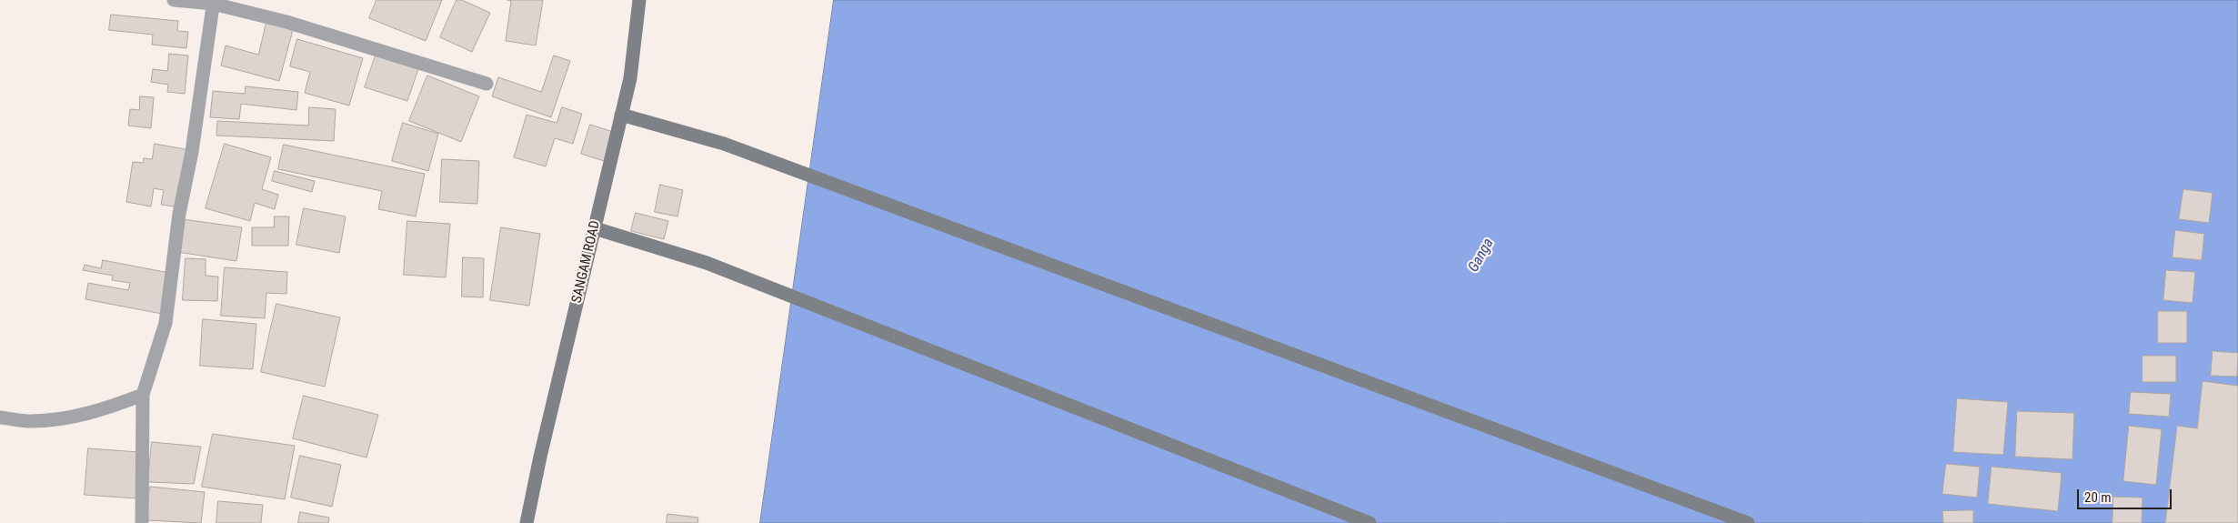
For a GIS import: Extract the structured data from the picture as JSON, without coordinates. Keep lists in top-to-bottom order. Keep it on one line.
{"streets":{"street":["SANGAM ROAD"]},"water":["Ganga"],"scale_bar":"20 m"}
